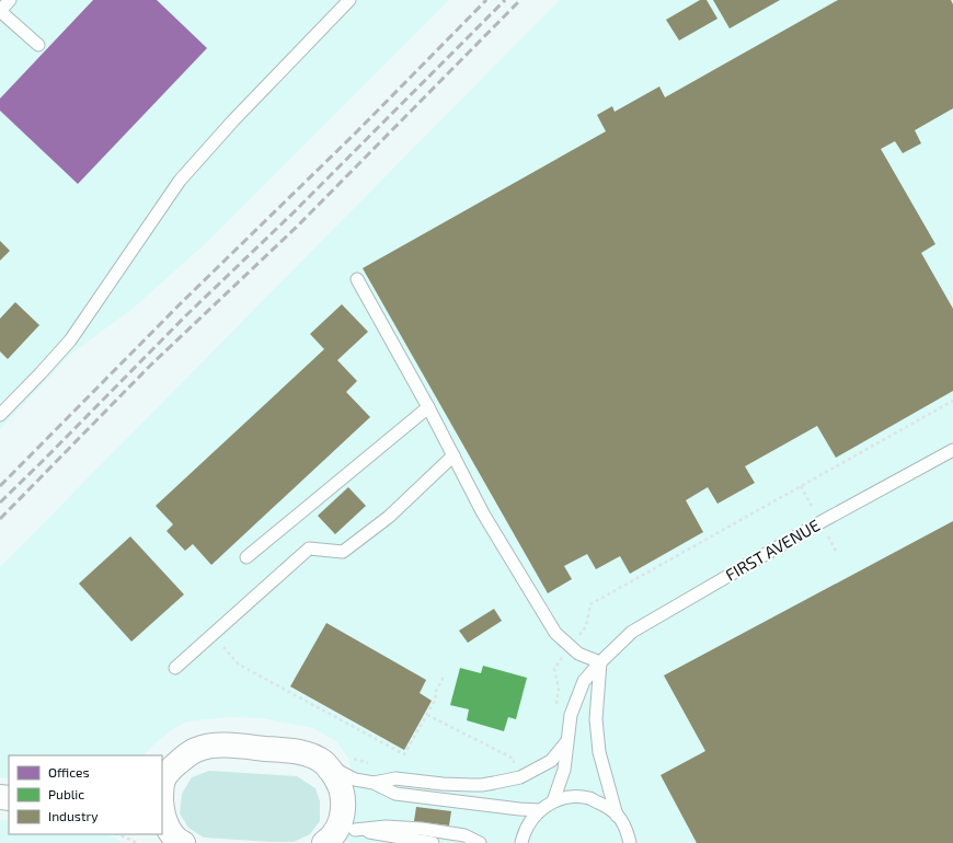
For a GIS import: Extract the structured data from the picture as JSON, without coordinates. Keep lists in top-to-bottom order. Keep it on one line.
{"streets":{"lane":["FIRST AVENUE"]},"legend":["Offices","Public","Industry"]}
